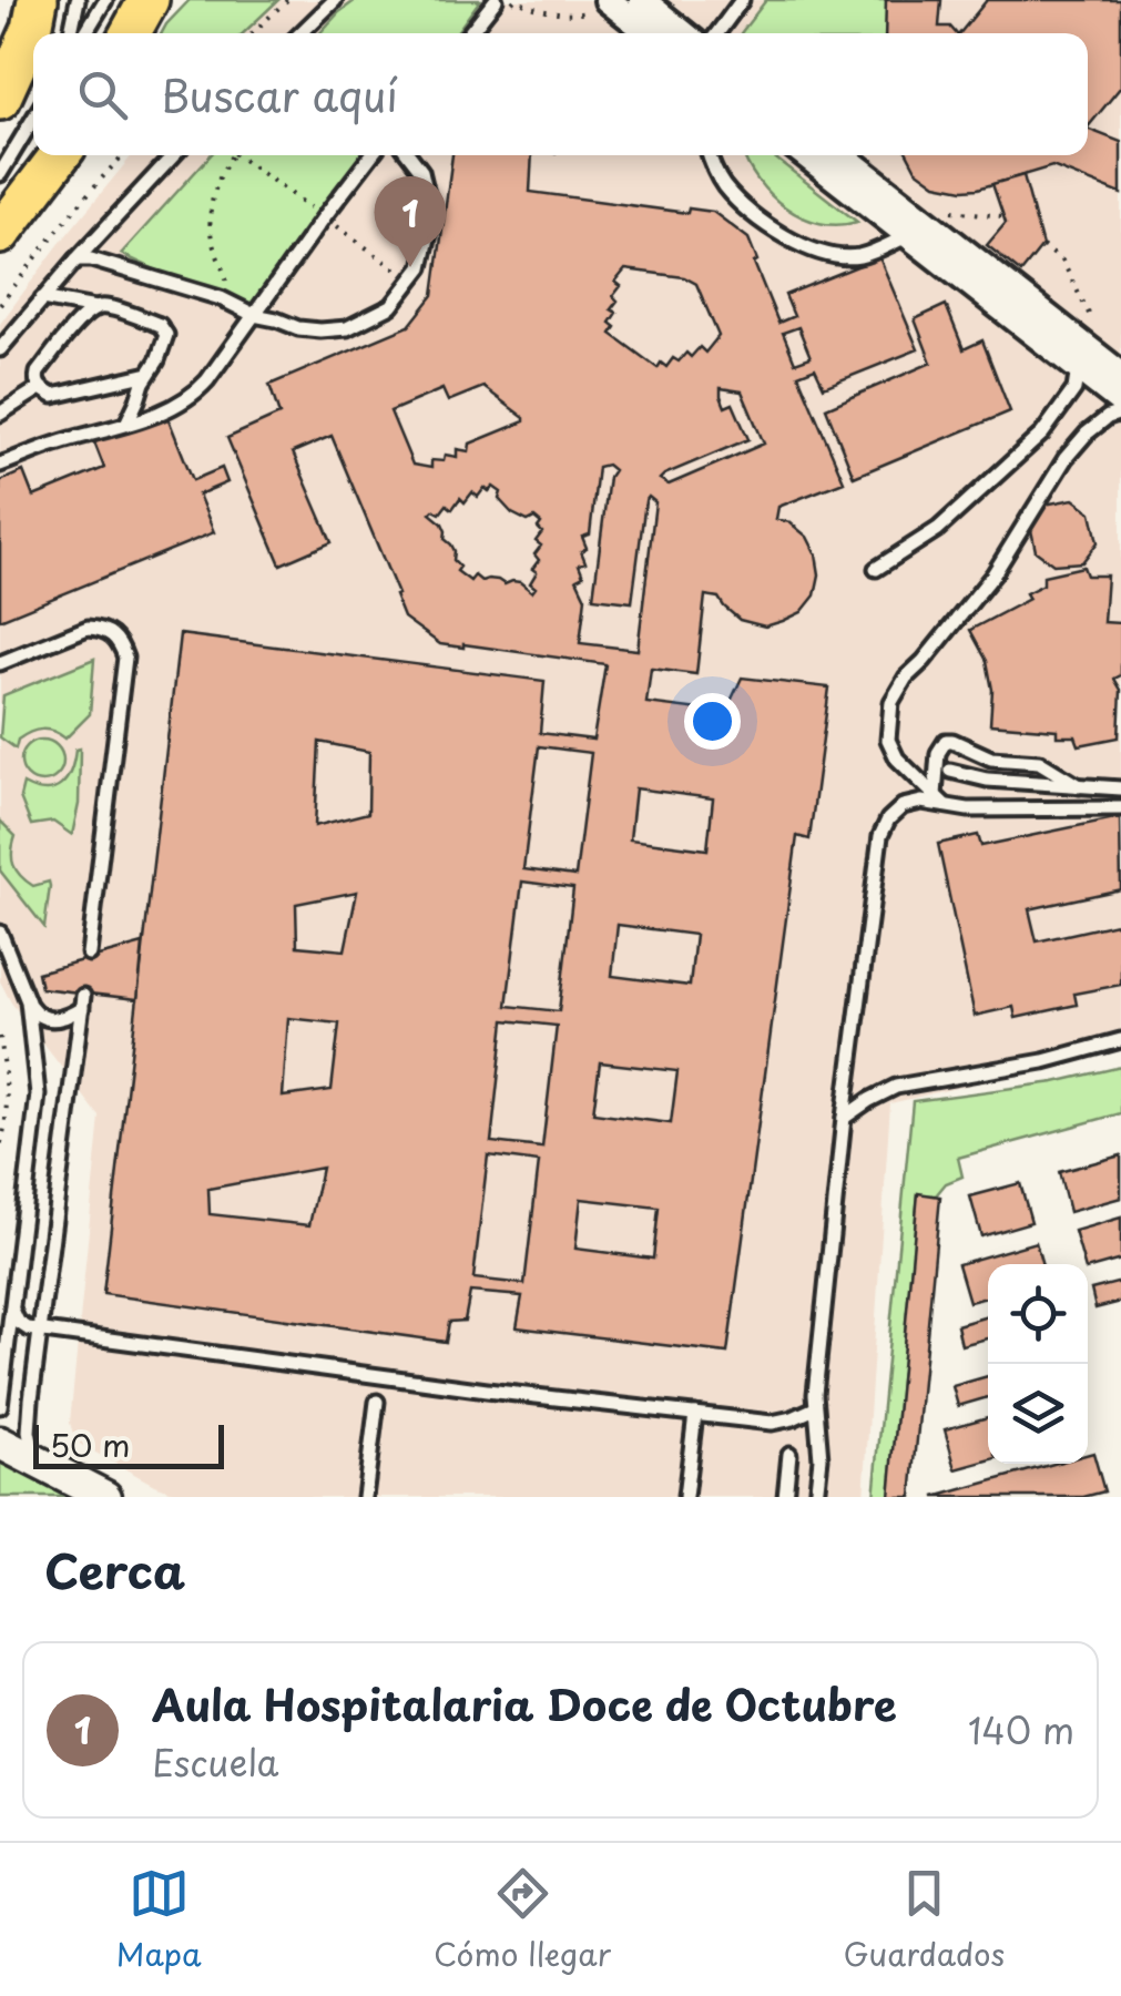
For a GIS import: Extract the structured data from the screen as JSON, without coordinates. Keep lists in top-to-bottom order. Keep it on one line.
{"scale_bar":"50 m","page":{"search":"Buscar aquí","pins":"1","scale":"50 m","heading":"Cerca","list":[{"mark":"1","name":"Aula Hospitalaria Doce de Octubre","note":"Escuela","value":"140 m"}],"nav":["Mapa","Cómo llegar","Guardados"]}}
